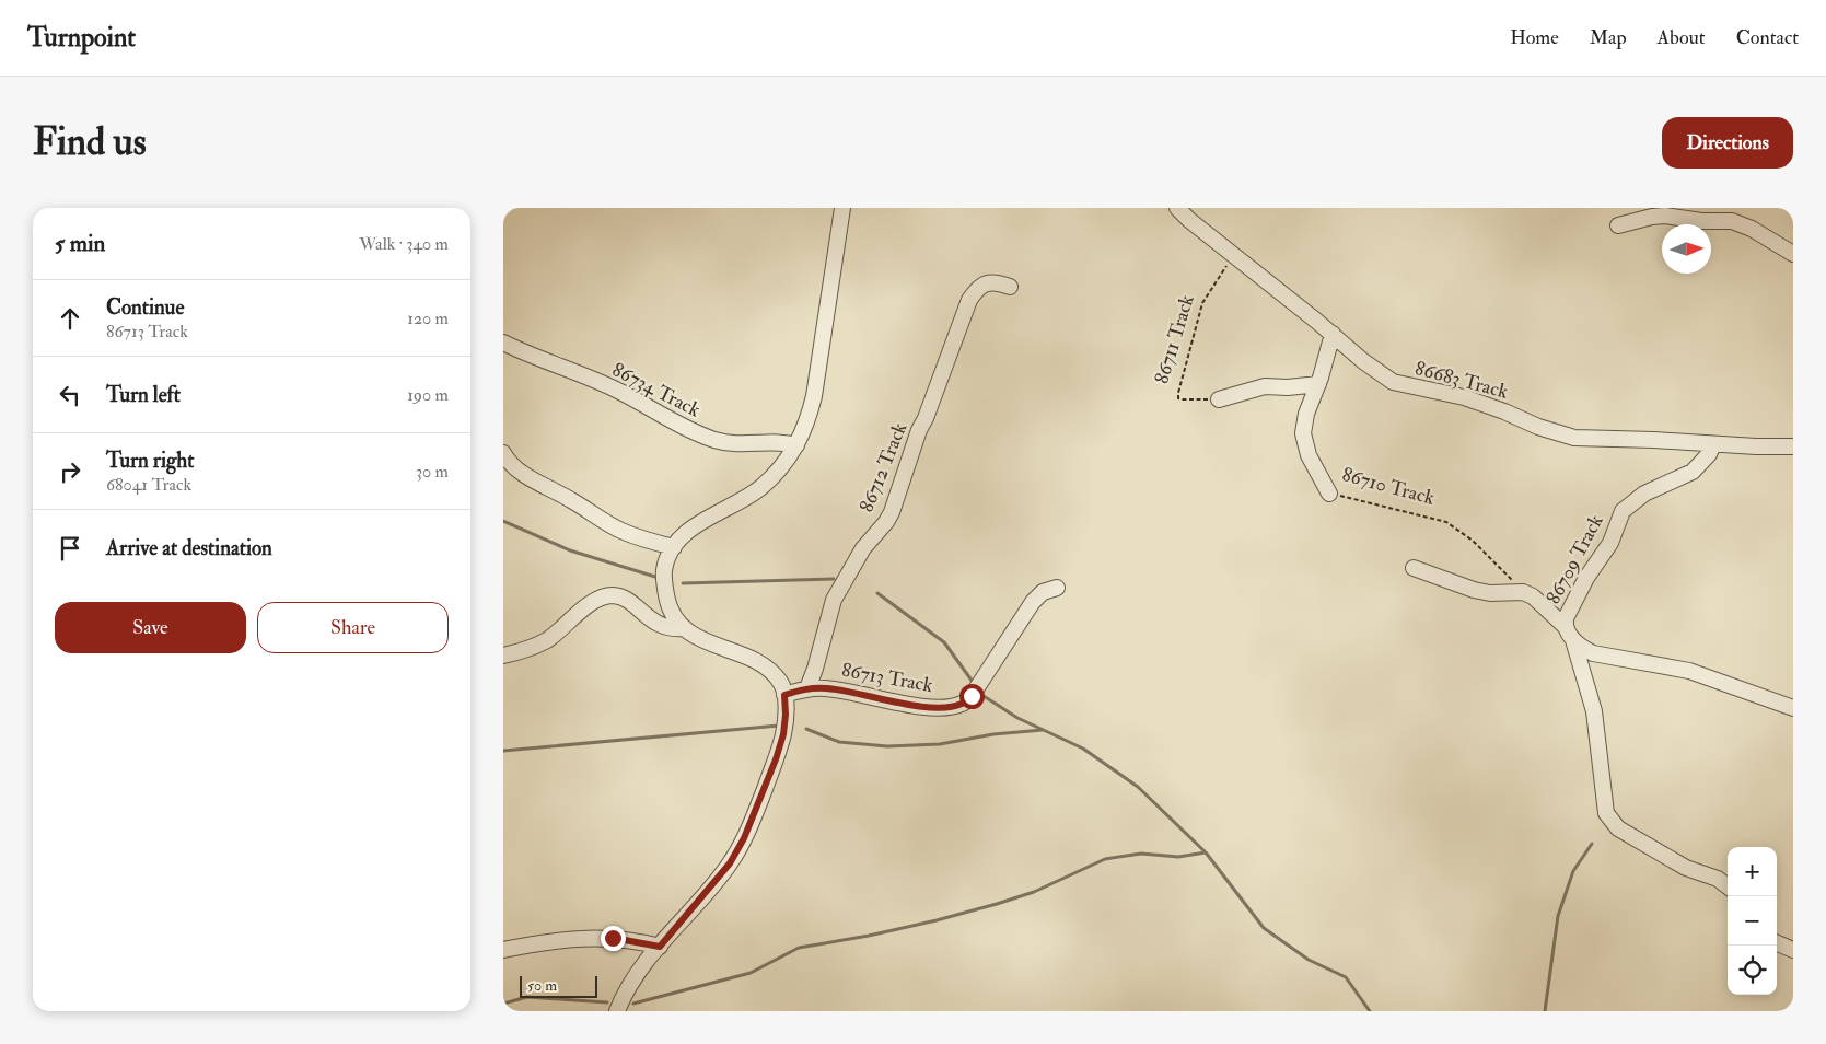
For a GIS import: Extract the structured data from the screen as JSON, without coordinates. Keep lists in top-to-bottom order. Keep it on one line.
{"streets":{"street":["86683 Track","86734 Track","86712 Track","86710 Track","86709 Track","86713 Track"],"path":["86711 Track"]},"crossings":[["86711 Track","86683 Track"],["86683 Track","86710 Track"],["86683 Track","86709 Track"],["86712 Track","86713 Track"]],"scale_bar":"50 m","north":"right","page":{"header":"Turnpoint","nav":["Home","Map","About","Contact"],"buttons":["Directions",["Save","Share"]],"title":"Find us","heading":["5 min","Walk · 340 m"],"list":[["Continue","86713 Track","120 m"],["Turn left","190 m"],["Turn right","68041 Track","30 m"],"Arrive at destination"],"map_buttons":["+","−"],"scale":"50 m"}}
